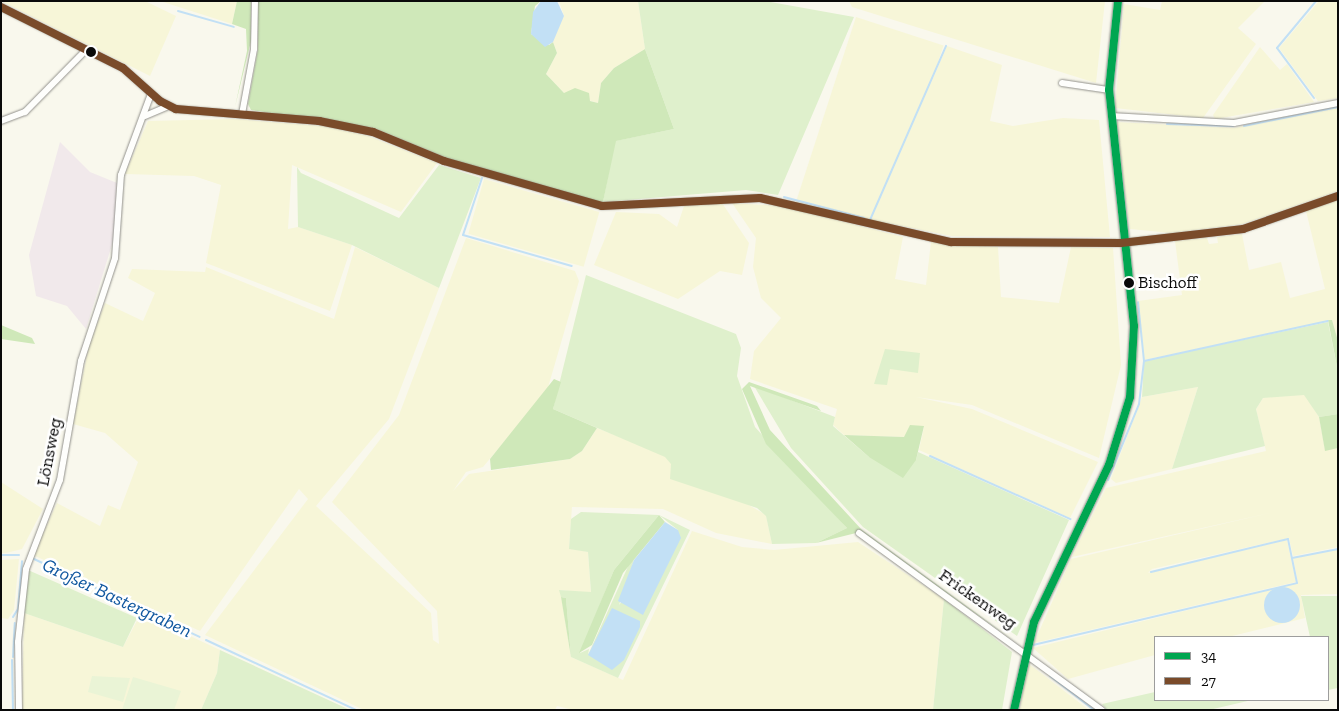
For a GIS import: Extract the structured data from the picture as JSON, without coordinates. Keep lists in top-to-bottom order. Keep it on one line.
{"streets":{"street":["Lönsweg","Frickenweg"]},"water":["Großer Bastergraben"],"places":["Bischoff"],"lines":["transit line 34","transit line 27"],"legend":["34","27"]}
